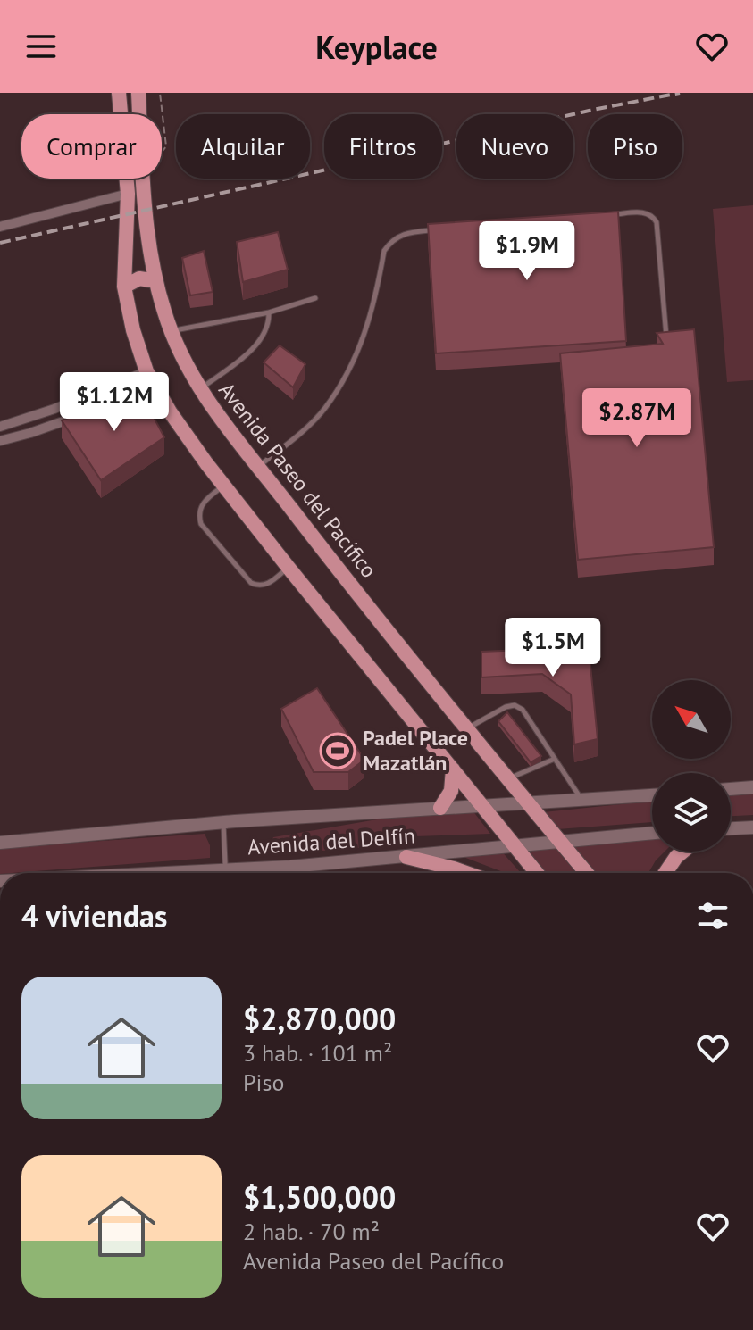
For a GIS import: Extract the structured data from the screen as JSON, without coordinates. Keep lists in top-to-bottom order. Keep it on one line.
{"streets":{"main road":["Avenida Paseo del Pacífico"],"street":["Avenida del Delfín"]},"crossings":[["Avenida Paseo del Pacífico","Avenida del Delfín"]],"places":{"sports":["Padel Place Mazatlán"]},"north":"top left","page":{"header":"Keyplace","chip":["Comprar","Alquilar","Filtros","Nuevo","Piso"],"price":["$1.9M","$1.12M","$2.87M","$1.5M"],"heading":"4 viviendas","list":[{"name":"$2,870,000","note":"3 hab. · 101 m² · Piso"},{"name":"$1,500,000","note":"2 hab. · 70 m² · Avenida Paseo del Pacífico"}]}}
